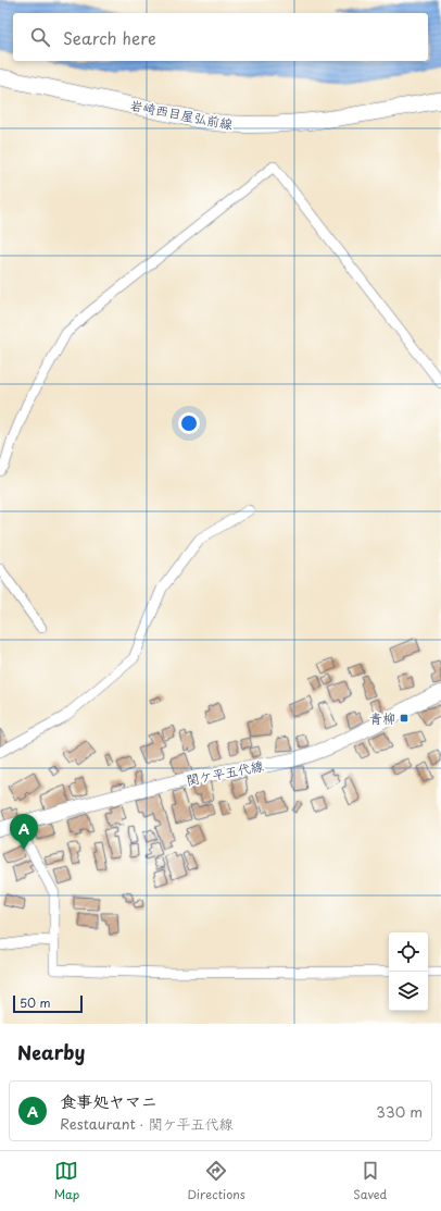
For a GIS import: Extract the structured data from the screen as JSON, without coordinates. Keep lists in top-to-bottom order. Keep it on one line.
{"streets":{"main road":["岩崎西目屋弘前線","関ケ平五代線"]},"places":{"transit":["青柳"]},"scale_bar":"50 m","page":{"search":"Search here","pins":"A","scale":"50 m","heading":"Nearby","list":[{"mark":"A","name":"食事処ヤマニ","note":"Restaurant · 関ケ平五代線","value":"330 m"}],"nav":["Map","Directions","Saved"]}}
